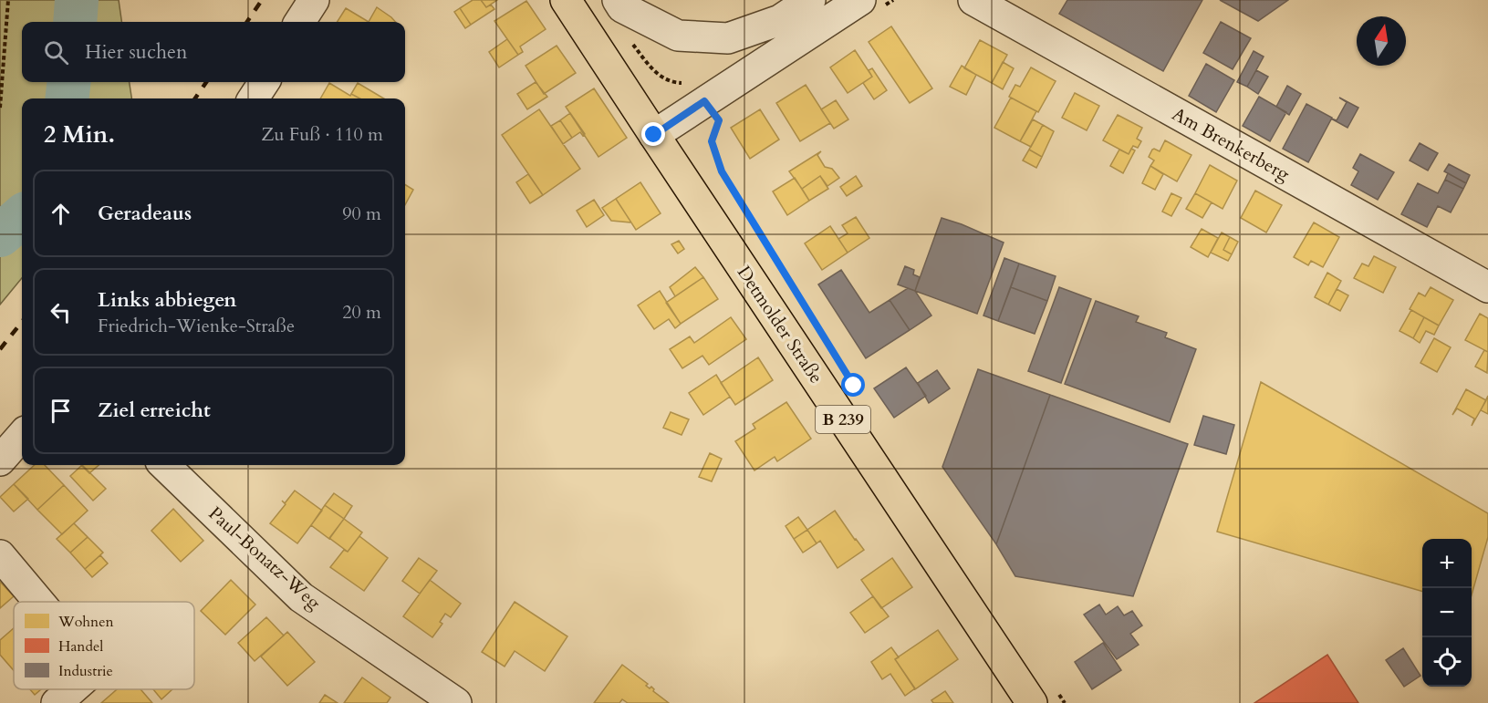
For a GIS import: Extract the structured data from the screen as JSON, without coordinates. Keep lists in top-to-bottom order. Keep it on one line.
{"streets":{"main road":["Detmolder Straße","B 239"],"street":["Am Brenkerberg","Paul-Bonatz-Weg"]},"legend":["Wohnen","Handel","Industrie"],"north":"top","page":{"search":"Hier suchen","heading":["2 Min.","Zu Fuß · 110 m"],"list":[["Geradeaus","90 m"],["Links abbiegen","Friedrich-Wienke-Straße","20 m"],"Ziel erreicht"],"map_buttons":["+","−"]}}
